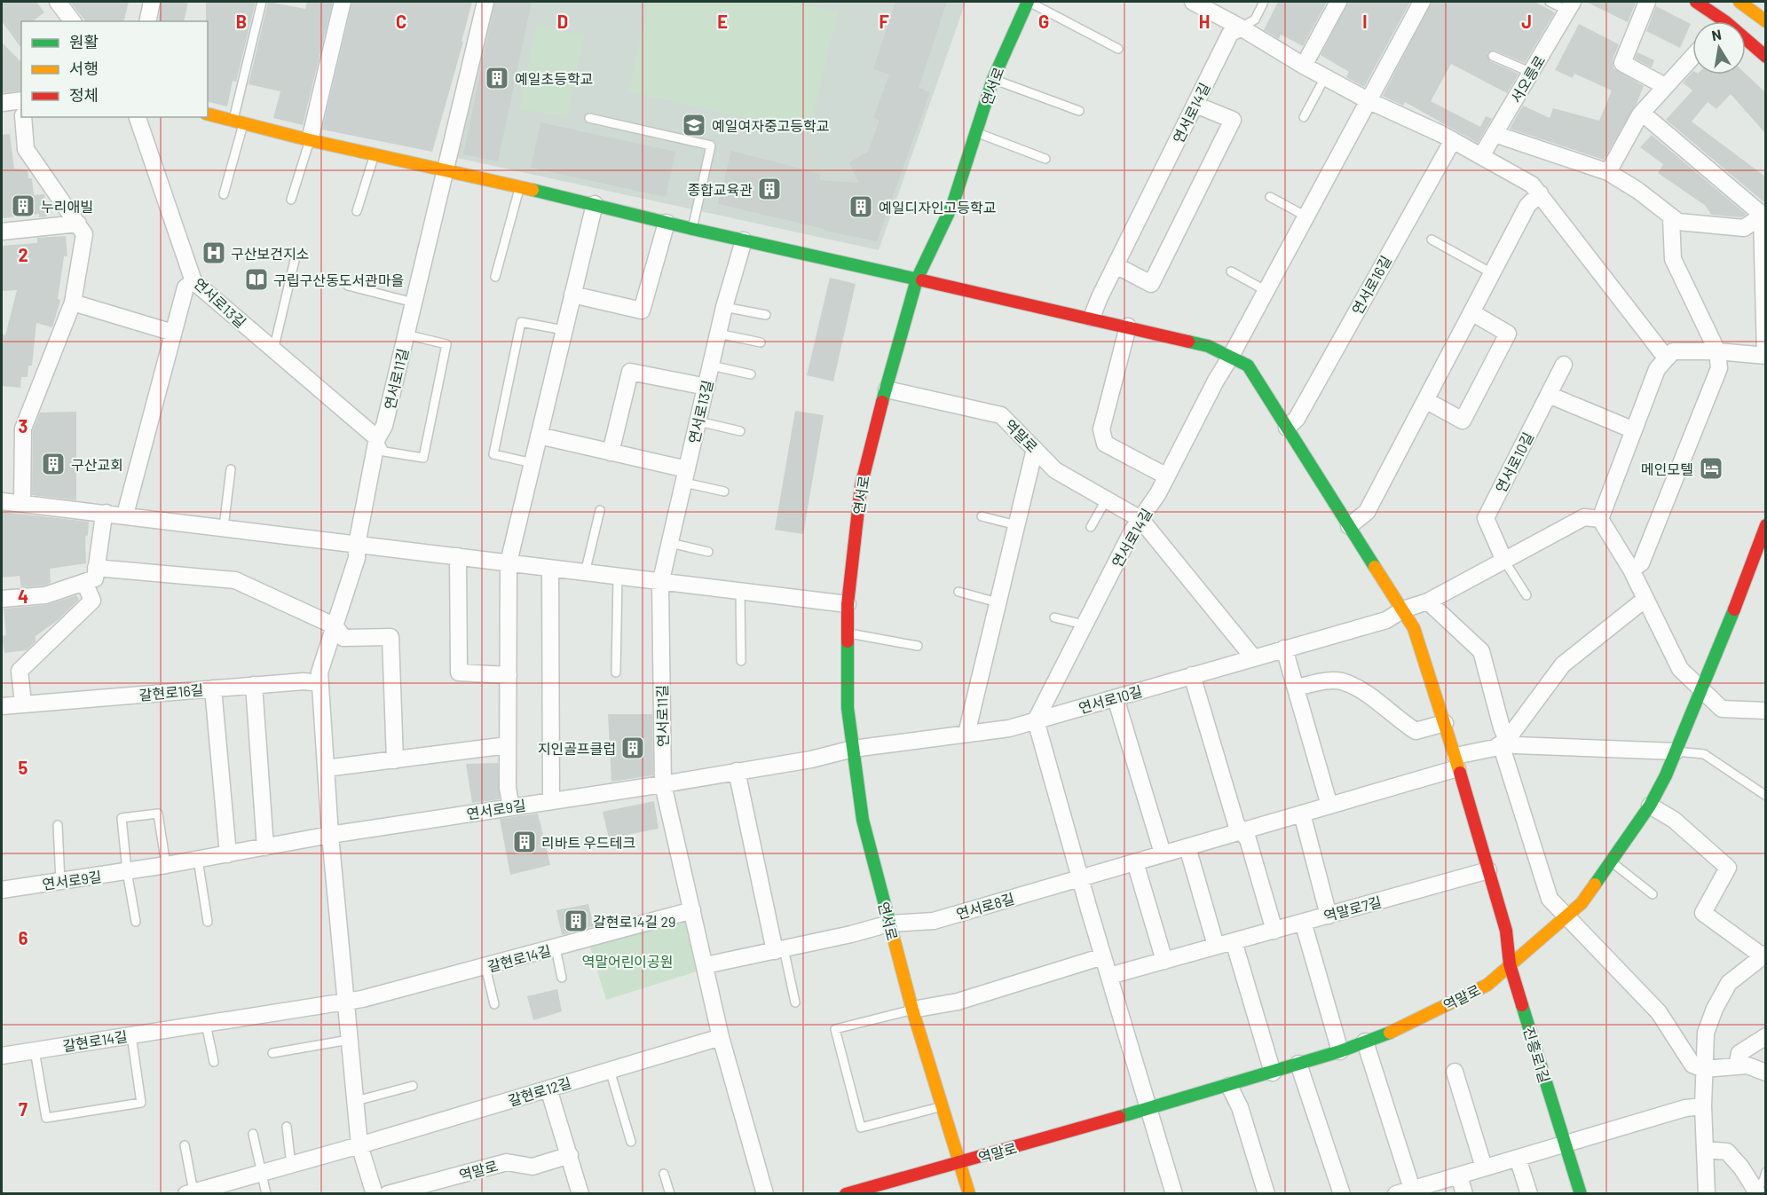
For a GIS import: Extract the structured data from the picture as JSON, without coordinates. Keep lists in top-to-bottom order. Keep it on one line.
{"streets":{"street":["서오릉로","연서로","연서로14길","연서로16길","연서로13길","연서로11길","역말로","연서로10길","갈현로16길","연서로9길","연서로8길","역말로7길","갈현로14길","진흥로1길","갈현로12길"]},"crossings":[["연서로","역말로"],["연서로","연서로10길"],["연서로","연서로9길"],["연서로","연서로8길"],["연서로14길","역말로"],["연서로14길","연서로10길"],["연서로13길","연서로11길"],["연서로11길","갈현로16길"],["연서로11길","연서로9길"],["역말로","진흥로1길"],["연서로10길","연서로9길"]],"parks":["역말어린이공원"],"places":{"building":["예일초등학교","종합교육관","누리애빌","예일디자인고등학교","구산교회","지인골프클럽","리바트 우드테크","갈현로14길 29"],"school or university":["예일여자중고등학교"],"hospital":["구산보건지소"],"library":["구립구산동도서관마을"],"hotel":["메인모텔"]},"legend":["원활","서행","정체"],"north":"top","grid":{"columns":["B","C","D","E","F","G","H","I","J"],"rows":["2","3","4","5","6","7"]}}
